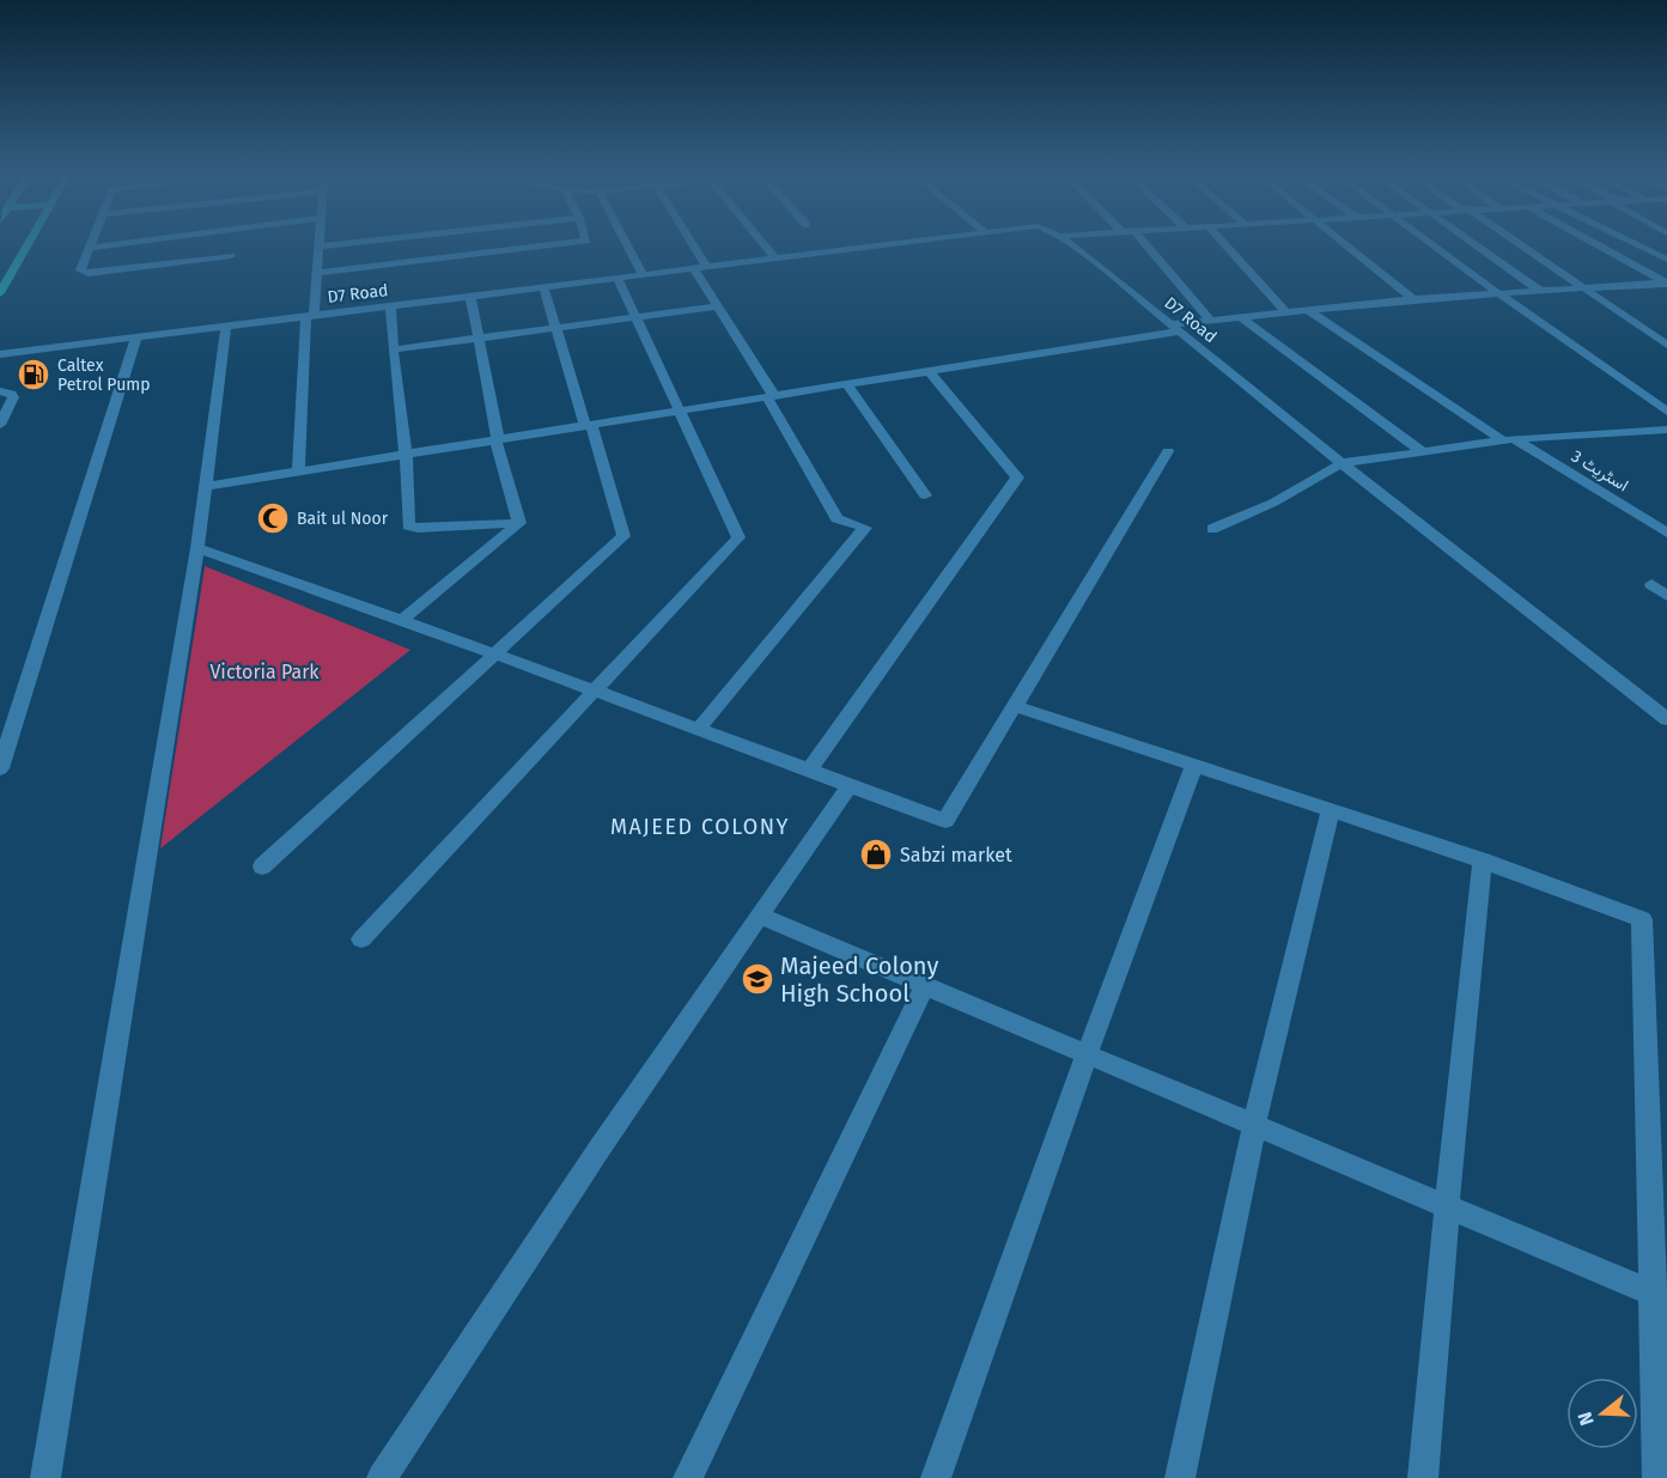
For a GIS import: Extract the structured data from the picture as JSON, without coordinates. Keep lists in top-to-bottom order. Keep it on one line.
{"streets":{"street":["D7 Road","اسٹریٹ 3"]},"districts":["MAJEED COLONY"],"parks":["Victoria Park"],"places":{"fuel station":["Caltex Petrol Pump"],"mosque":["Bait ul Noor"],"shop":["Sabzi market"],"school or university":["Majeed Colony High School"]},"north":"left"}
